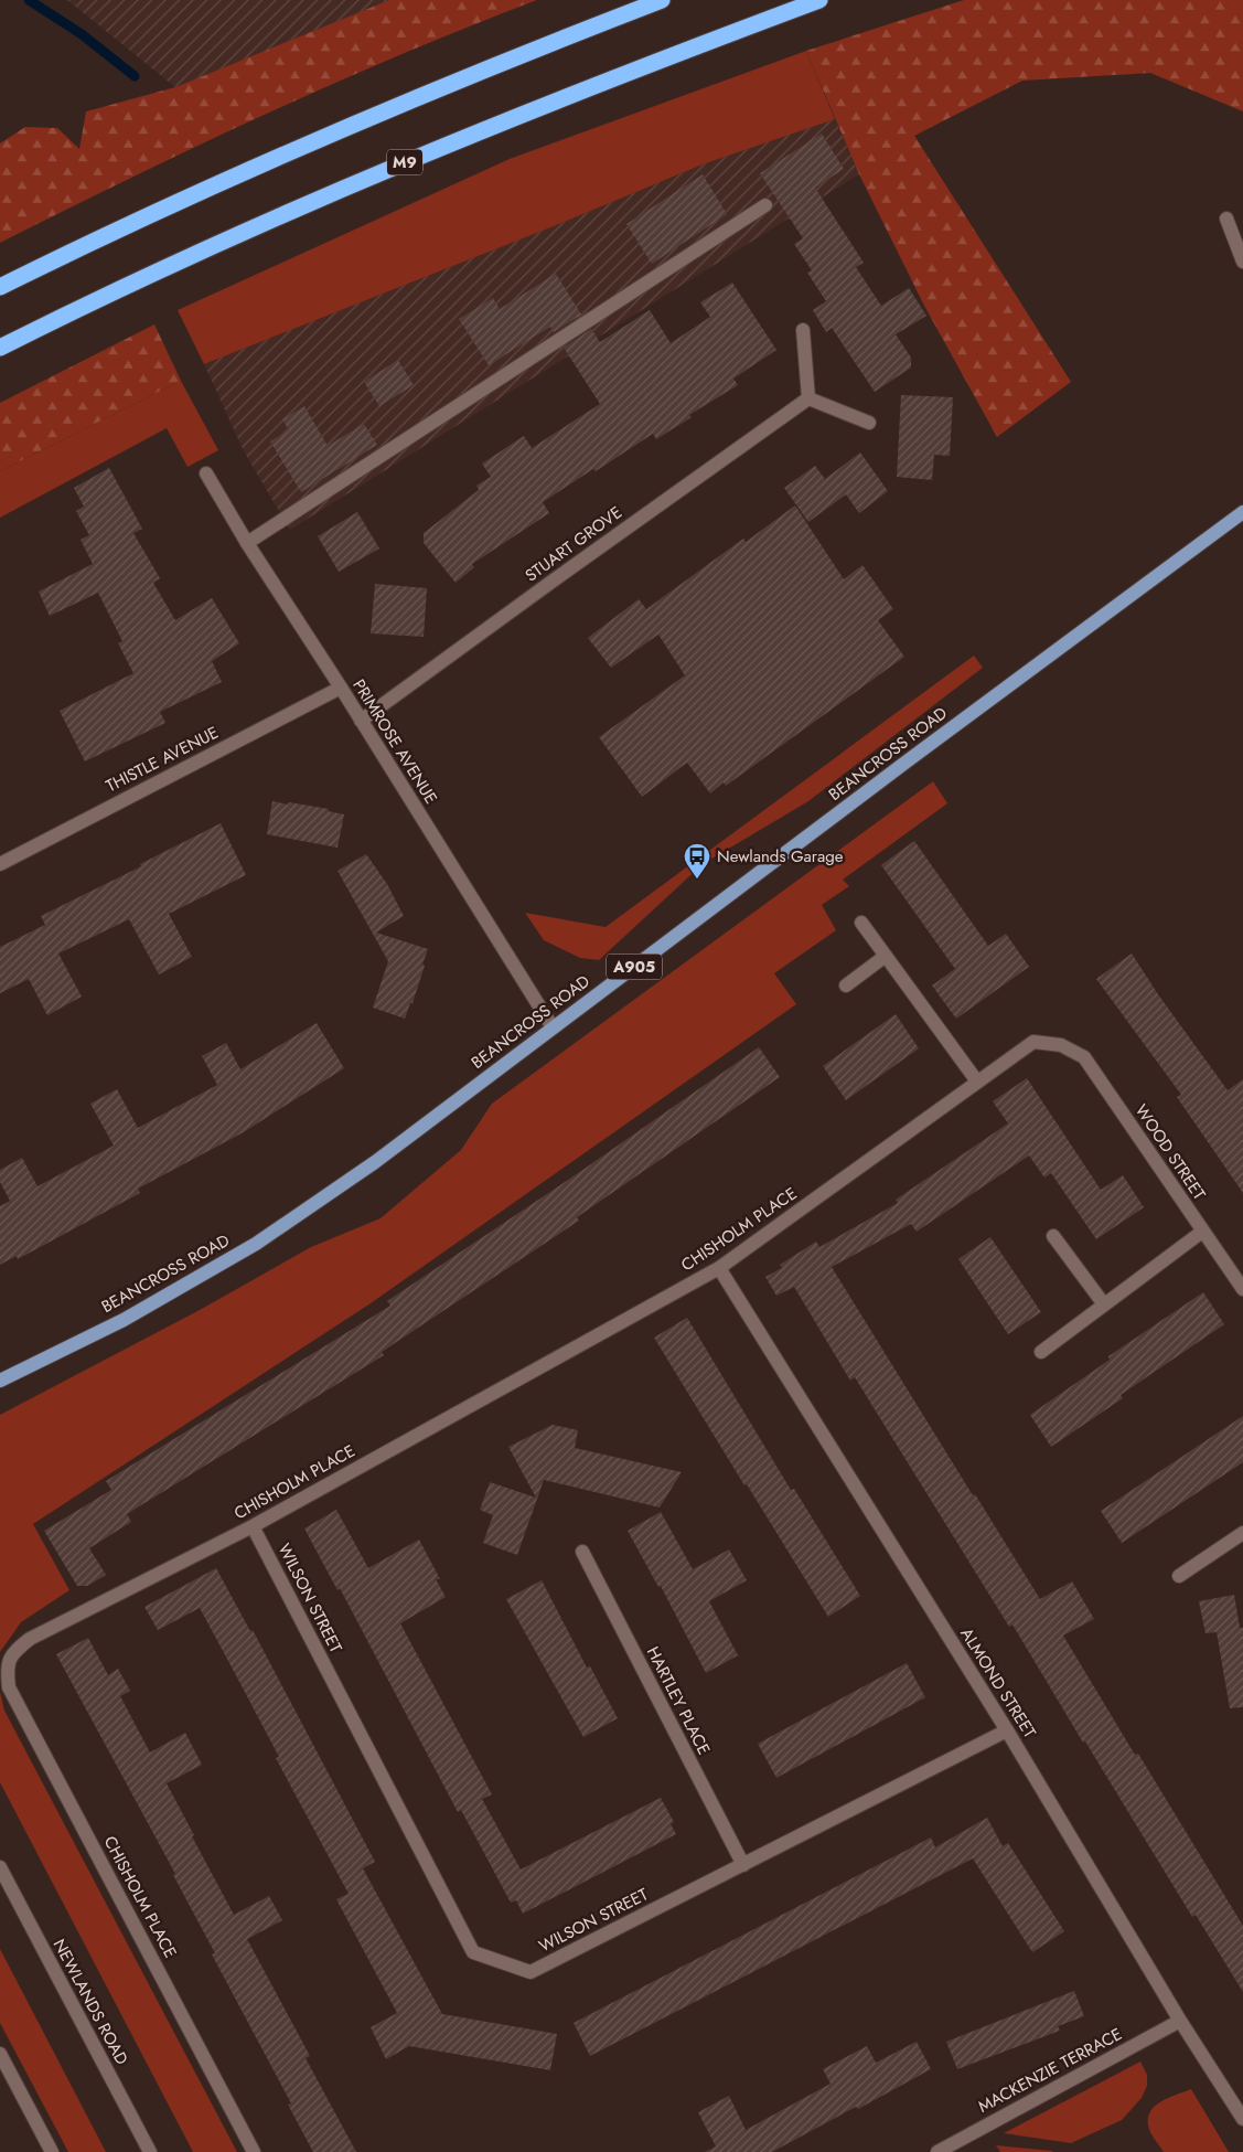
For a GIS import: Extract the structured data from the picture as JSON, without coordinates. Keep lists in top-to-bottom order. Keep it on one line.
{"streets":{"highway":["M9"],"main road":["BEANCROSS ROAD","A905"],"street":["STUART GROVE","PRIMROSE AVENUE","THISTLE AVENUE","WOOD STREET","CHISHOLM PLACE","WILSON STREET","ALMOND STREET","HARTLEY PLACE","NEWLANDS ROAD","MACKENZIE TERRACE"]},"crossings":[["STUART GROVE","PRIMROSE AVENUE"],["PRIMROSE AVENUE","BEANCROSS ROAD"],["PRIMROSE AVENUE","THISTLE AVENUE"],["WOOD STREET","CHISHOLM PLACE"],["CHISHOLM PLACE","WILSON STREET"],["CHISHOLM PLACE","ALMOND STREET"],["WILSON STREET","ALMOND STREET"],["WILSON STREET","HARTLEY PLACE"],["ALMOND STREET","MACKENZIE TERRACE"]],"places":{"bus stop":["Newlands Garage"]}}
